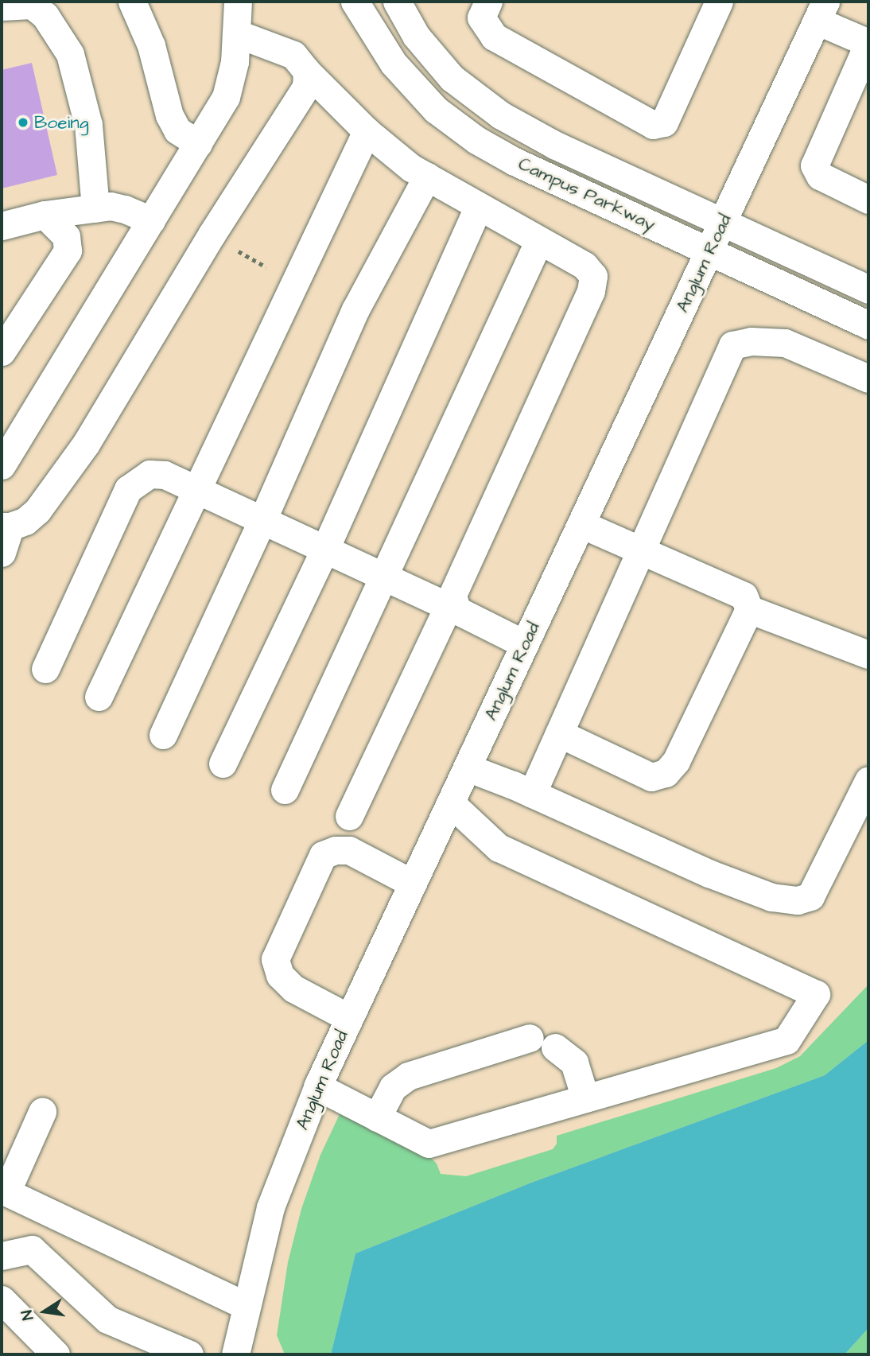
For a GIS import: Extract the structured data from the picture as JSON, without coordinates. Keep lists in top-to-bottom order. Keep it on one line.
{"streets":{"street":["Campus Parkway","Anglum Road"]},"crossings":[["Campus Parkway","Anglum Road"]],"places":["Boeing"],"north":"left"}
